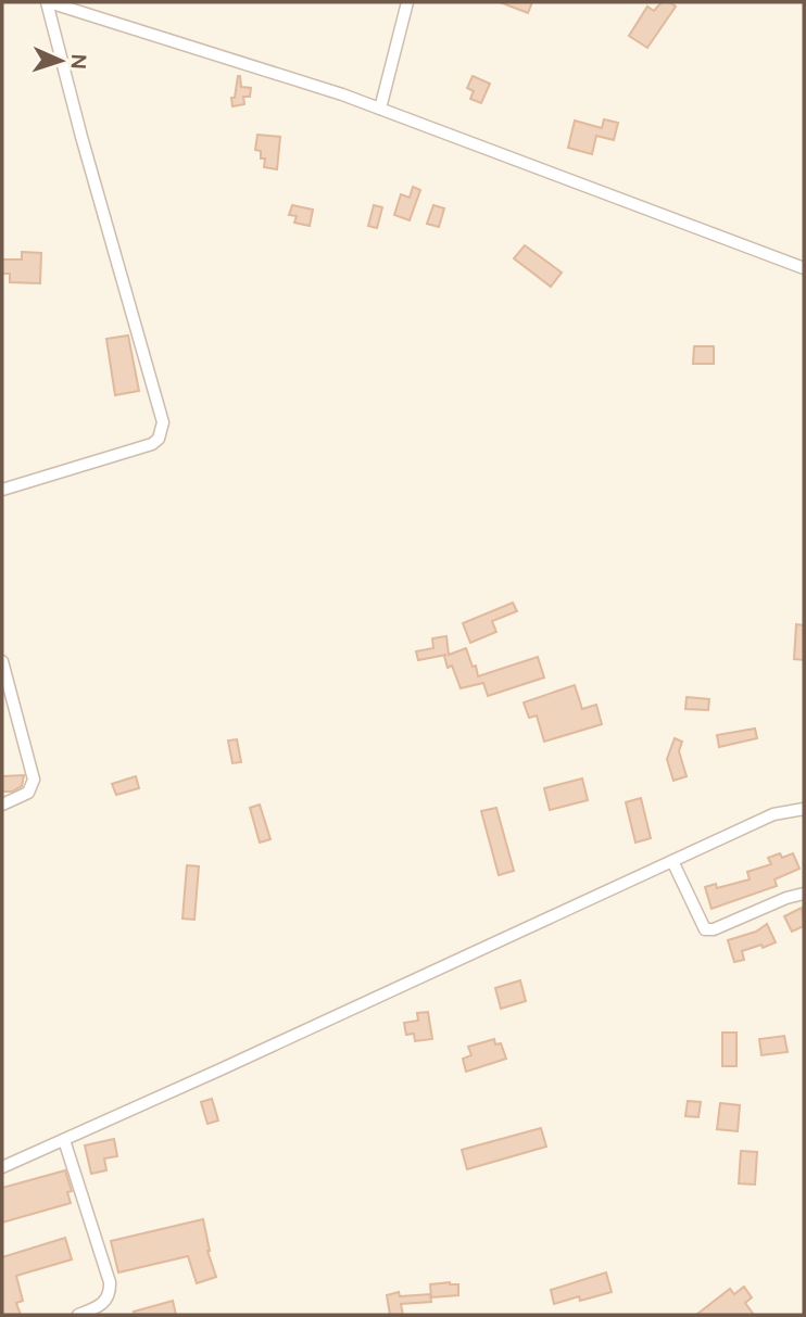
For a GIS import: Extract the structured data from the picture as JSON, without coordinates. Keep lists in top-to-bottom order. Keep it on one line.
{"north":"right"}
